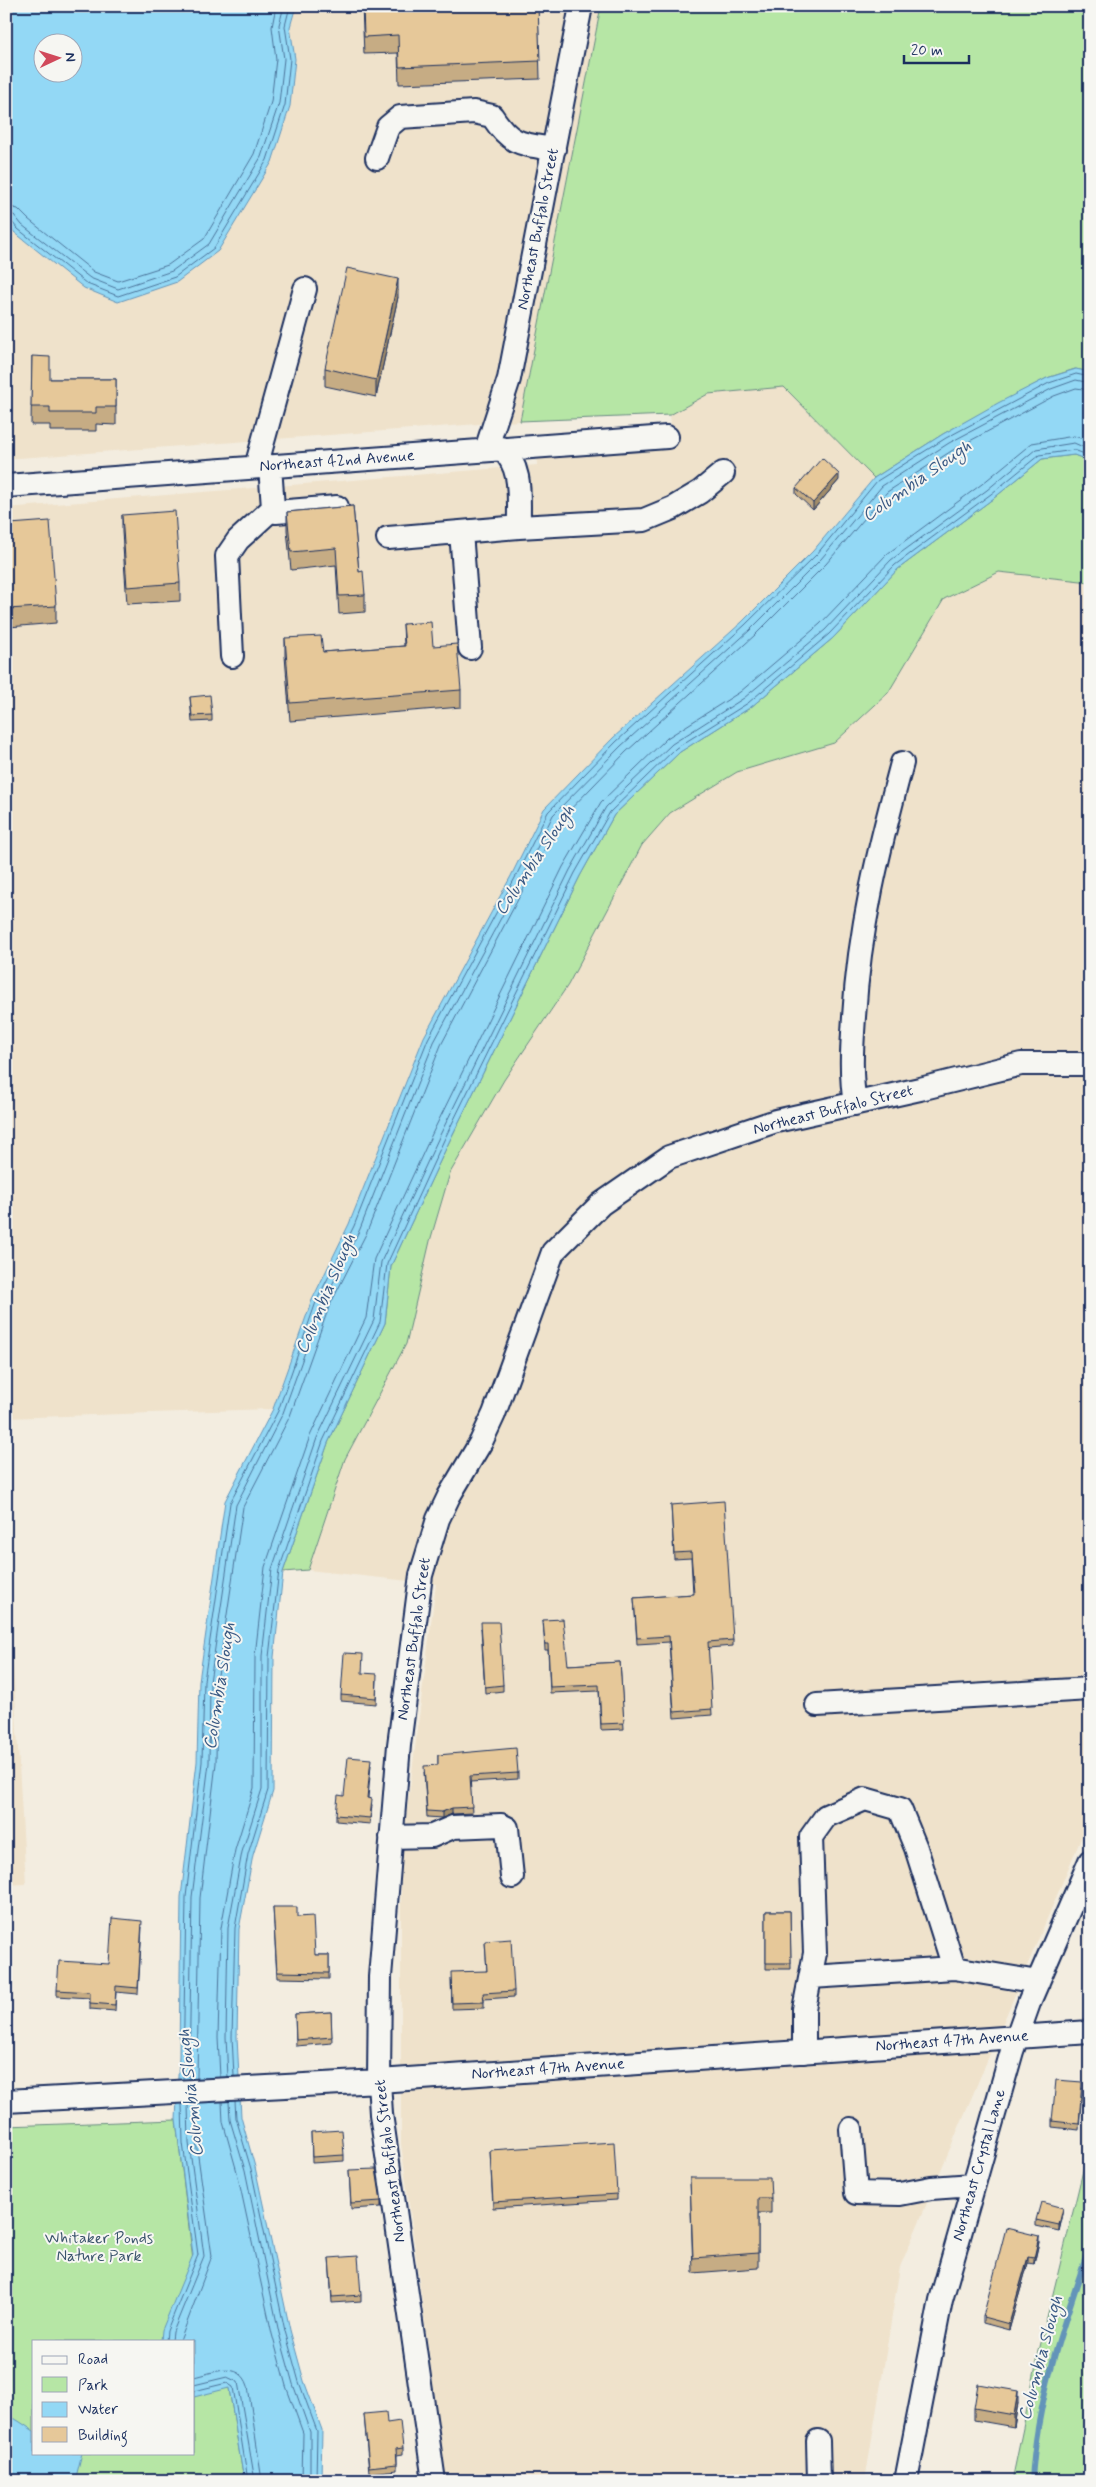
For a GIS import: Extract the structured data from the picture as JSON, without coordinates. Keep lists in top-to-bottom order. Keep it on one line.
{"streets":{"street":["Northeast Buffalo Street","Northeast 42nd Avenue","Northeast 47th Avenue","Northeast Crystal Lane"]},"crossings":[["Northeast Buffalo Street","Northeast 42nd Avenue"],["Northeast Buffalo Street","Northeast 47th Avenue"],["Northeast 47th Avenue","Northeast Crystal Lane"]],"water":["Columbia Slough"],"parks":["Whitaker Ponds Nature Park"],"legend":["Road","Park","Water","Building"],"scale_bar":"20 m","north":"right"}
